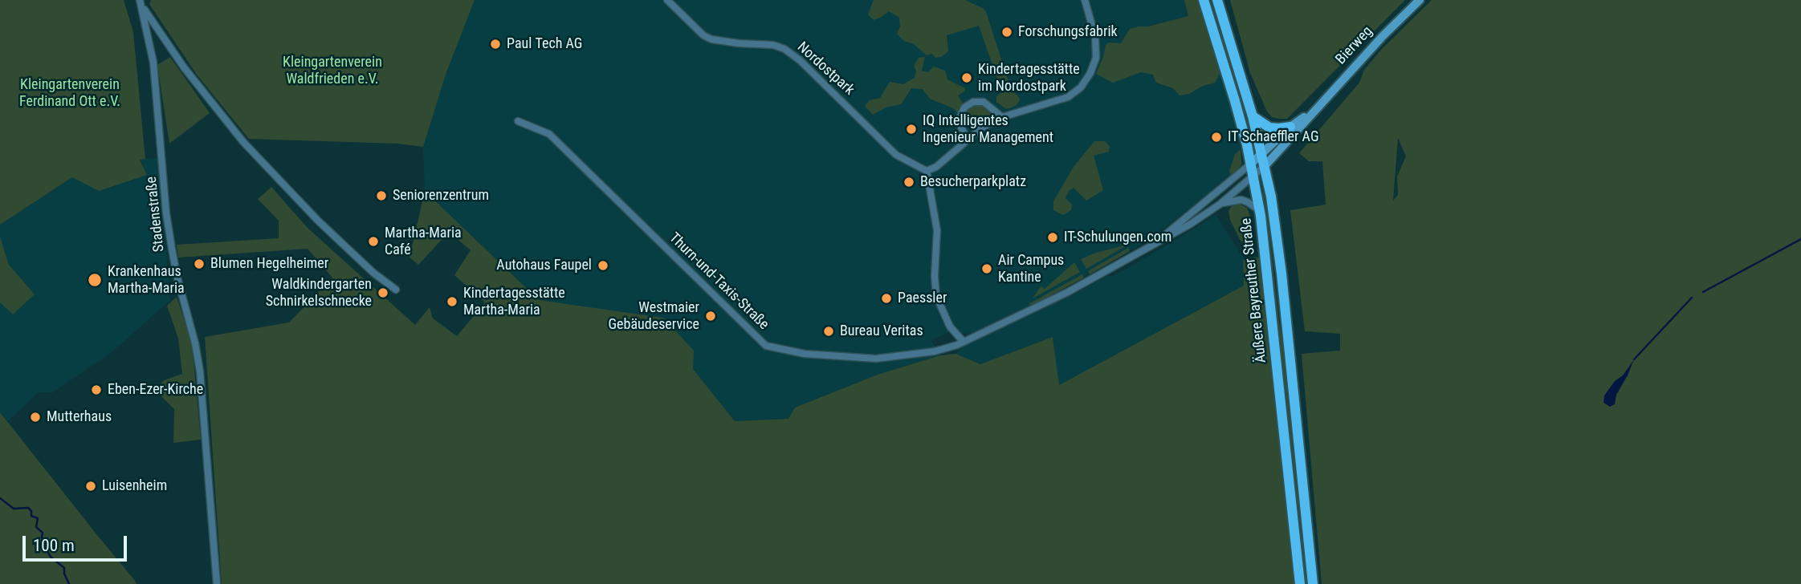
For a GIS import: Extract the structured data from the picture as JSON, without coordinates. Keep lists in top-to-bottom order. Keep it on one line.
{"streets":{"main road":["Bierweg","Äußere Bayreuther Straße"],"street":["Nordostpark","Stadenstraße","Thurn-und-Taxis-Straße"]},"crossings":[["Bierweg","Thurn-und-Taxis-Straße"],["Bierweg","Äußere Bayreuther Straße"],["Thurn-und-Taxis-Straße","Äußere Bayreuther Straße"]],"parks":["Kleingartenverein Waldfrieden e.V.","Kleingartenverein Ferdinand Ott e.V."],"places":["Forschungsfabrik","Paul Tech AG","Kindertagesstätte im Nordostpark","IQ Intelligentes Ingenieur Management","IT Schaeffler AG","Besucherparkplatz","Seniorenzentrum","IT-Schulungen.com","Martha-Maria Café","Blumen Hegelheimer","Autohaus Faupel","Air Campus Kantine","Krankenhaus Martha-Maria","Waldkindergarten Schnirkelschnecke","Paessler","Kindertagesstätte Martha-Maria","Westmaier Gebäudeservice","Bureau Veritas","Eben-Ezer-Kirche","Mutterhaus","Luisenheim"],"scale_bar":"100 m"}
